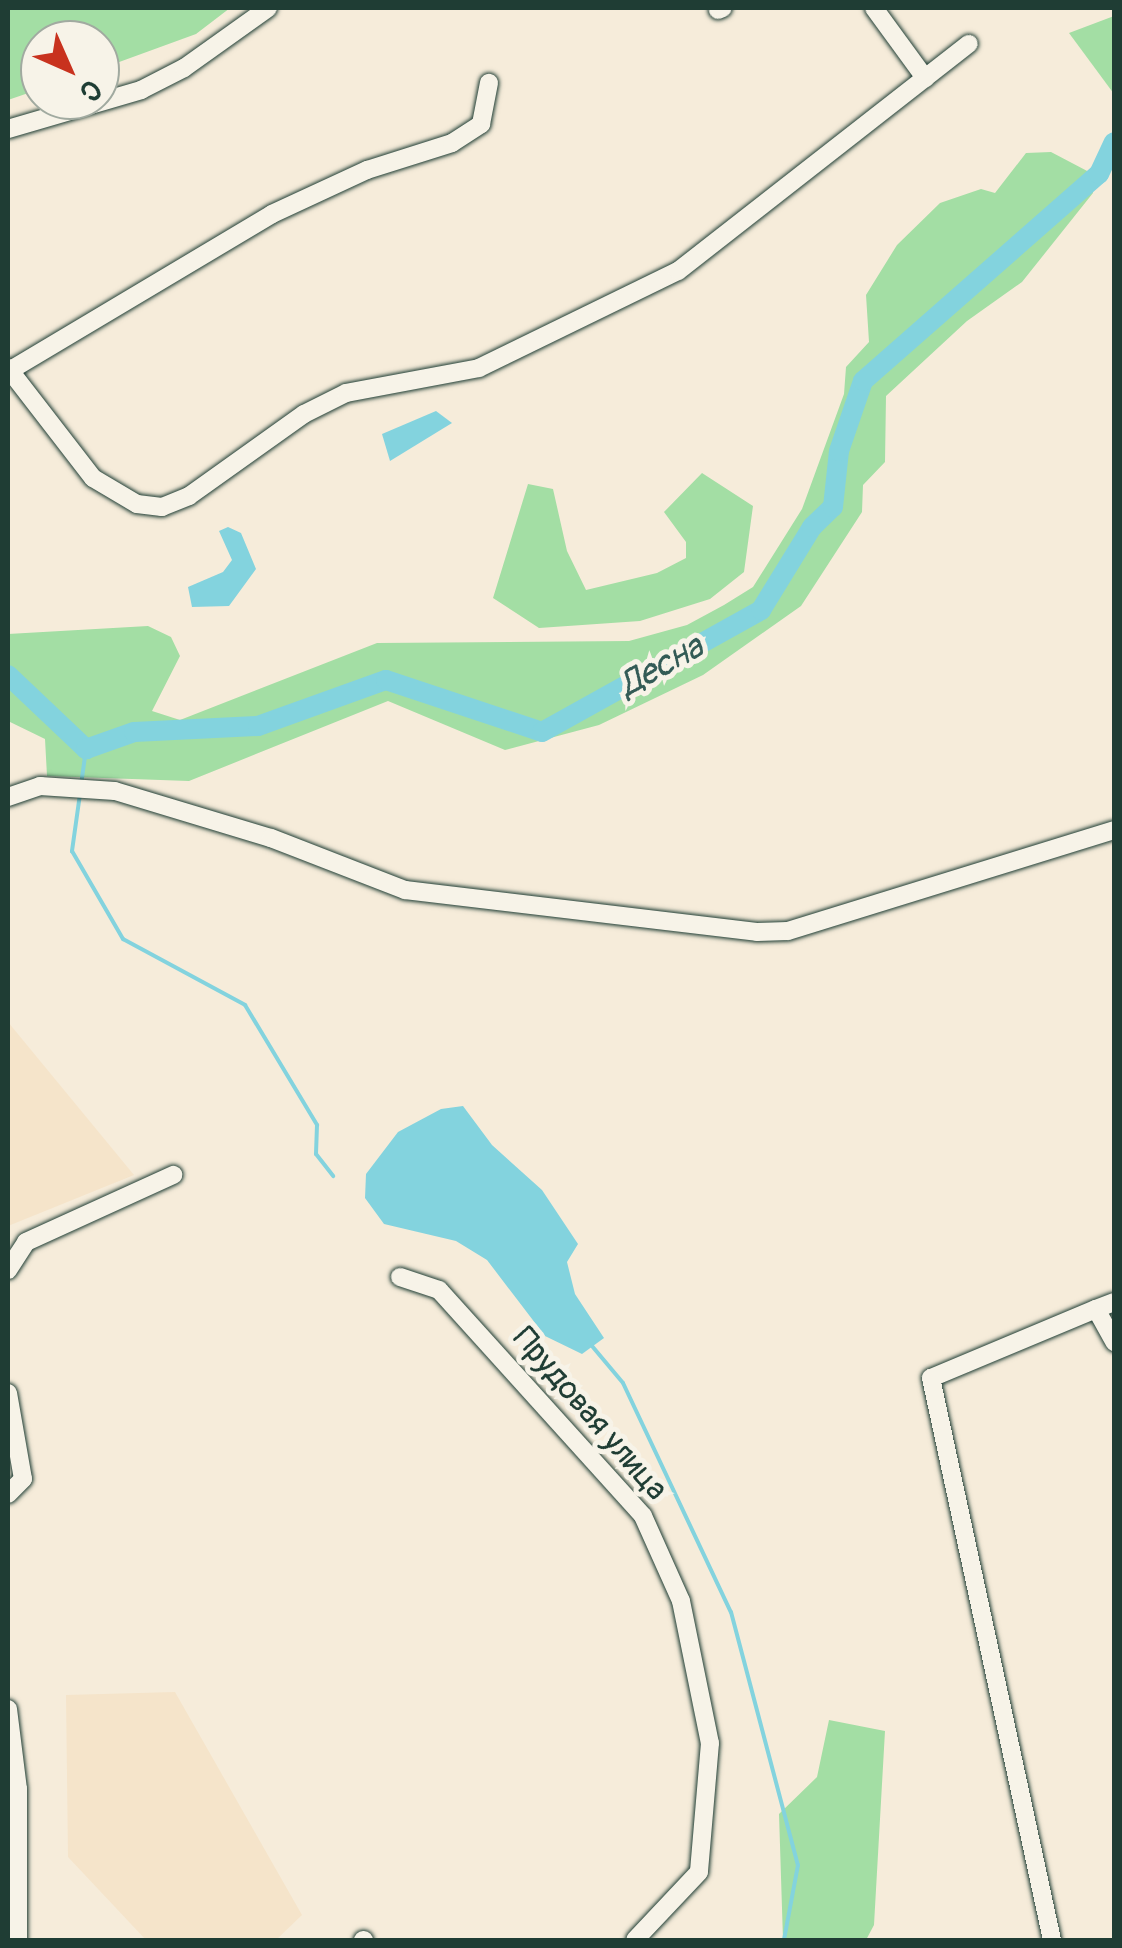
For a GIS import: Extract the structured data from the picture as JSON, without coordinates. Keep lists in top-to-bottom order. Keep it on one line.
{"streets":{"street":["Прудовая улица"]},"water":["Десна"],"north":"bottom right"}
